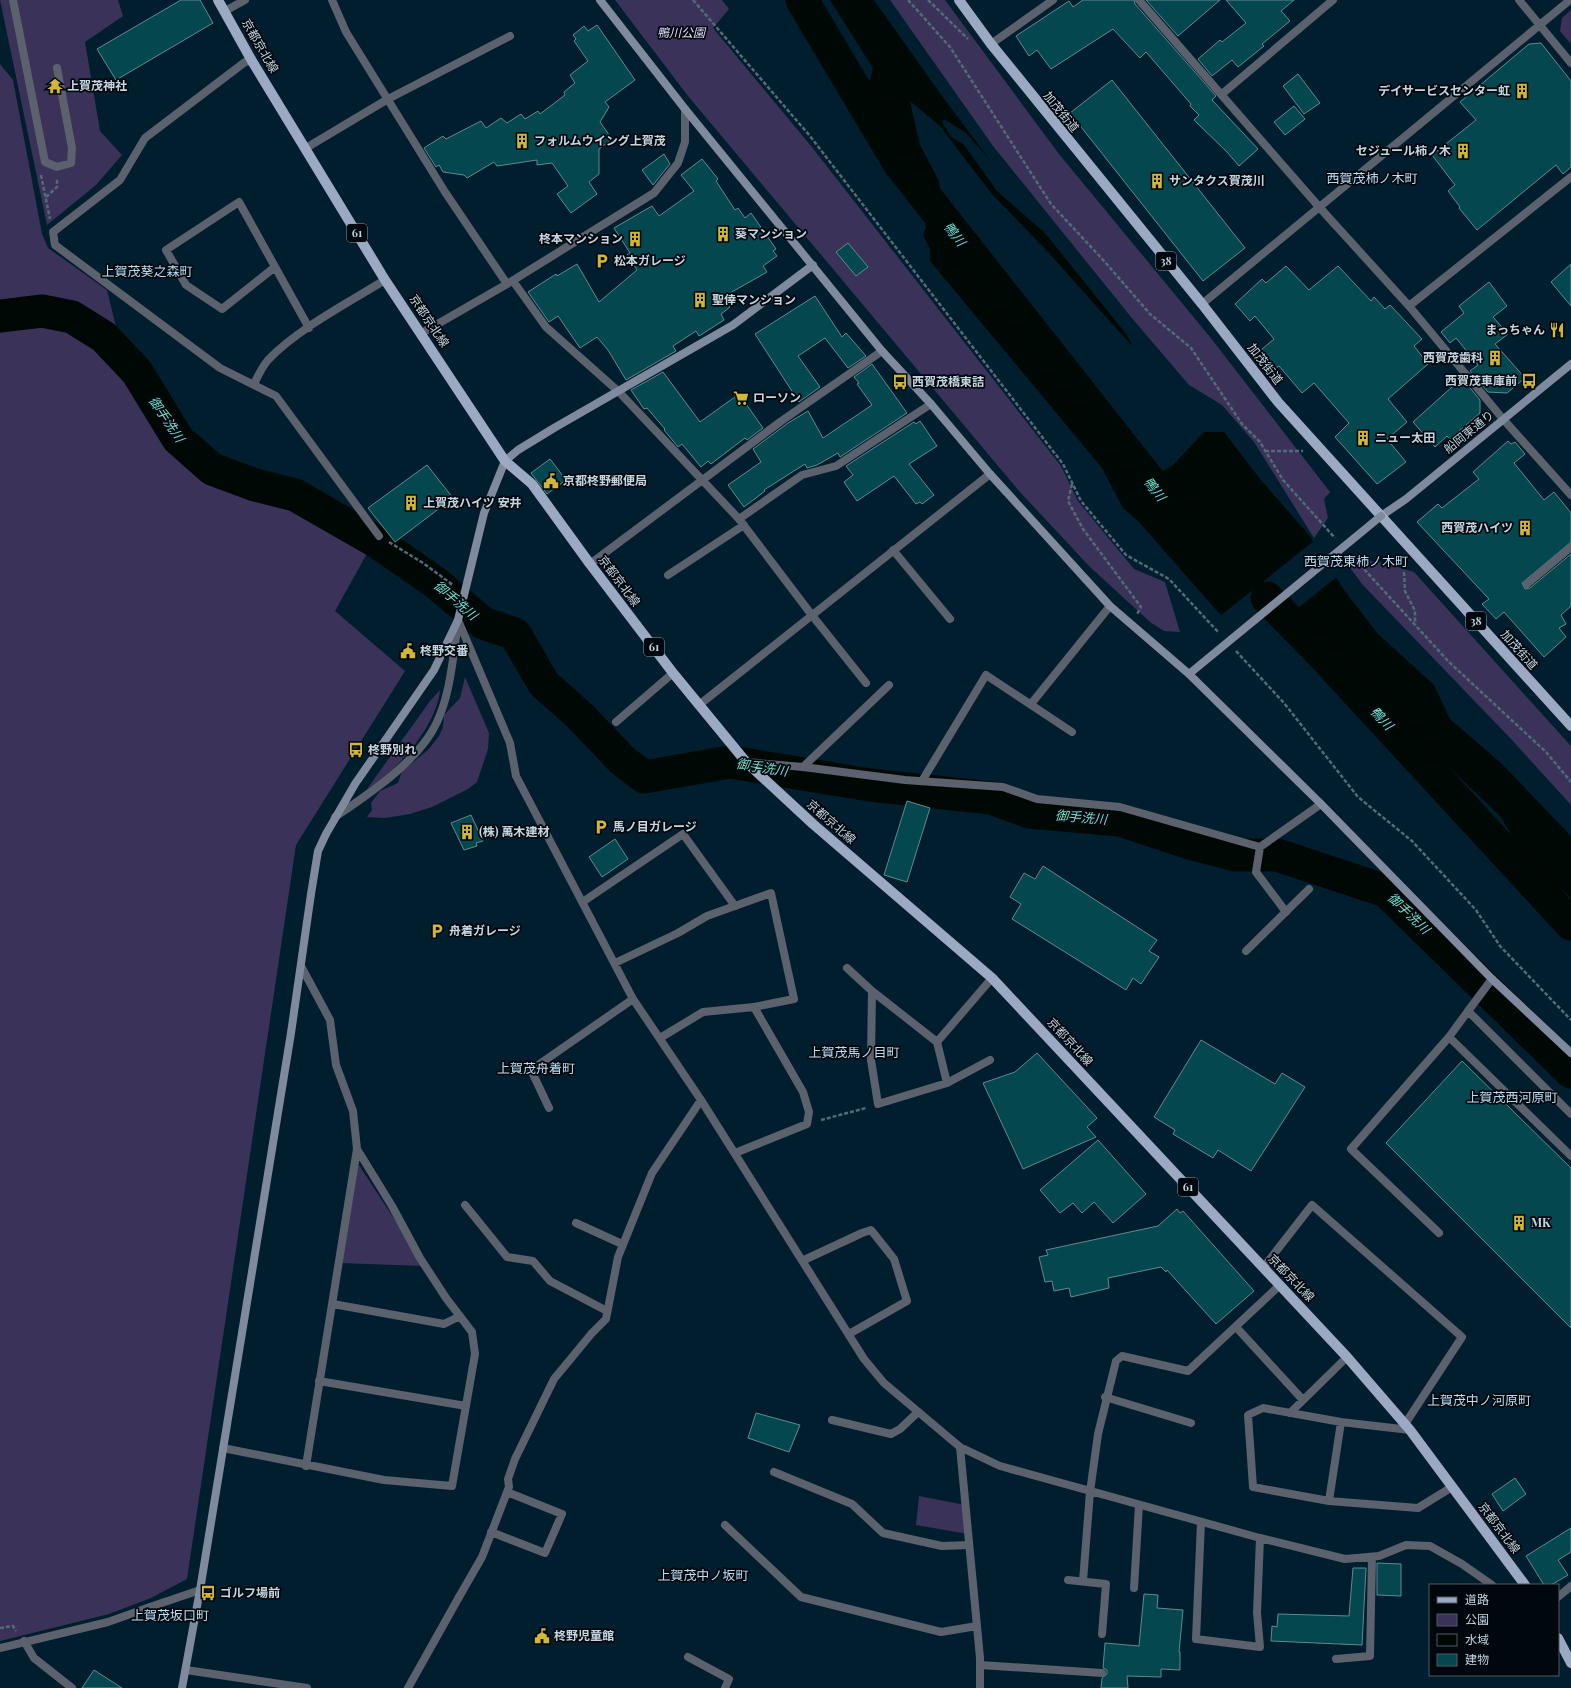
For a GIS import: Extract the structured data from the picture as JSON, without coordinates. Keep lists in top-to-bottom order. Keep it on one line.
{"streets":{"main road":["京都京北線","加茂街道","61","38"],"street":["船岡東通り"]},"crossings":[["加茂街道","船岡東通り"]],"districts":["西賀茂柿ノ木町","上賀茂葵之森町","西賀茂東柿ノ木町","上賀茂馬ノ目町","上賀茂舟着町","上賀茂西河原町","上賀茂中ノ河原町","上賀茂中ノ坂町","上賀茂坂口町"],"water":["鴨川","御手洗川"],"parks":["鴨川公園"],"places":{"temple":["上賀茂神社"],"building":["デイサービスセンター虹","フォルムウイング上賀茂","セジュール柿ノ木","サンタクス賀茂川","葵マンション","柊本マンション","聖倖マンション","西賀茂歯科","ニュー太田","上賀茂ハイツ 安井","西賀茂ハイツ","(株) 萬木建材","MK"],"parking":["松本ガレージ","馬ノ目ガレージ","舟着ガレージ"],"restaurant":["まっちゃん"],"bus stop":["西賀茂車庫前","西賀茂橋東詰","柊野別れ","ゴルフ場前"],"supermarket":["ローソン"],"public building":["京都柊野郵便局","柊野交番","柊野児童館"]},"legend":["道路","公園","水域","建物"]}
